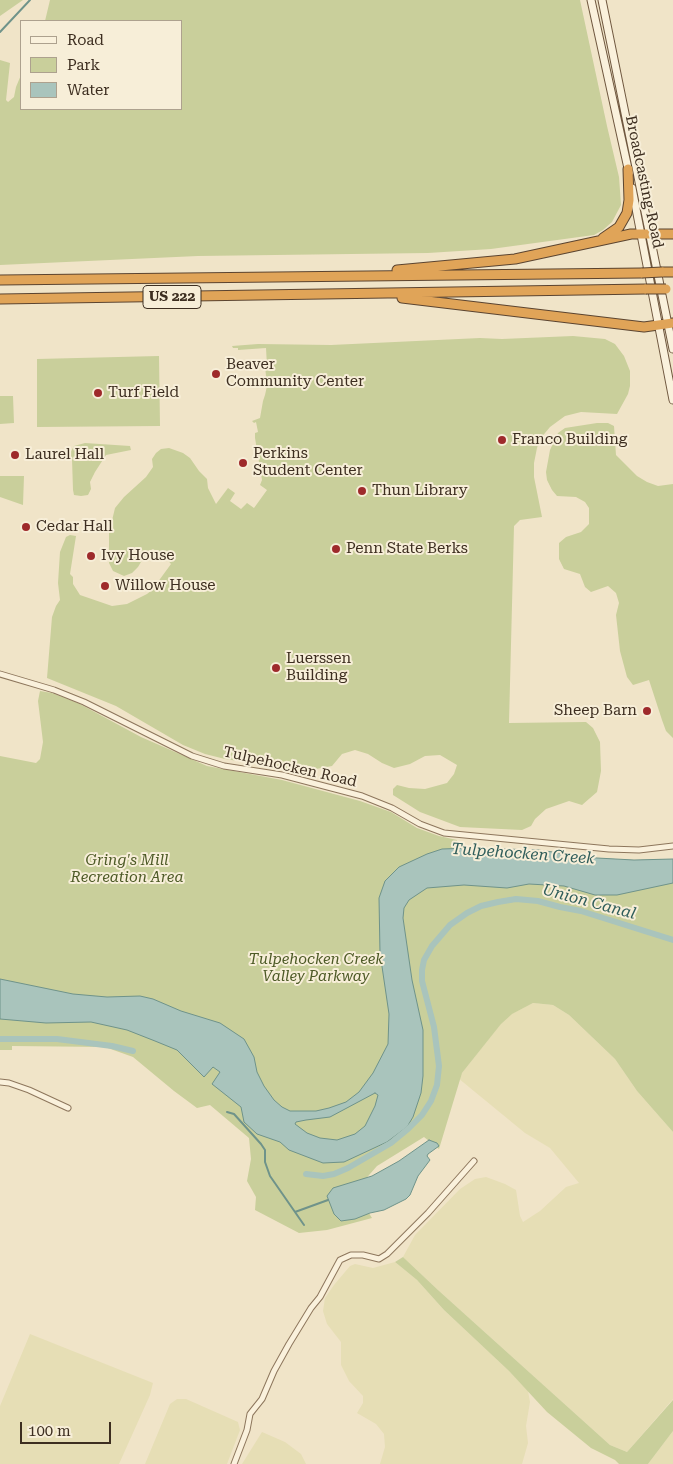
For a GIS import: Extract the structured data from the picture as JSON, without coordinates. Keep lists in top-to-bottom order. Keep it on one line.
{"streets":{"highway":["US 222"],"main road":["Broadcasting Road"],"street":["Tulpehocken Road"]},"water":["Tulpehocken Creek","Union Canal"],"parks":["Gring's Mill Recreation Area","Tulpehocken Creek Valley Parkway"],"places":["Beaver Community Center","Turf Field","Franco Building","Laurel Hall","Perkins Student Center","Thun Library","Cedar Hall","Penn State Berks","Ivy House","Willow House","Luerssen Building","Sheep Barn"],"legend":["Road","Park","Water"],"scale_bar":"100 m"}
